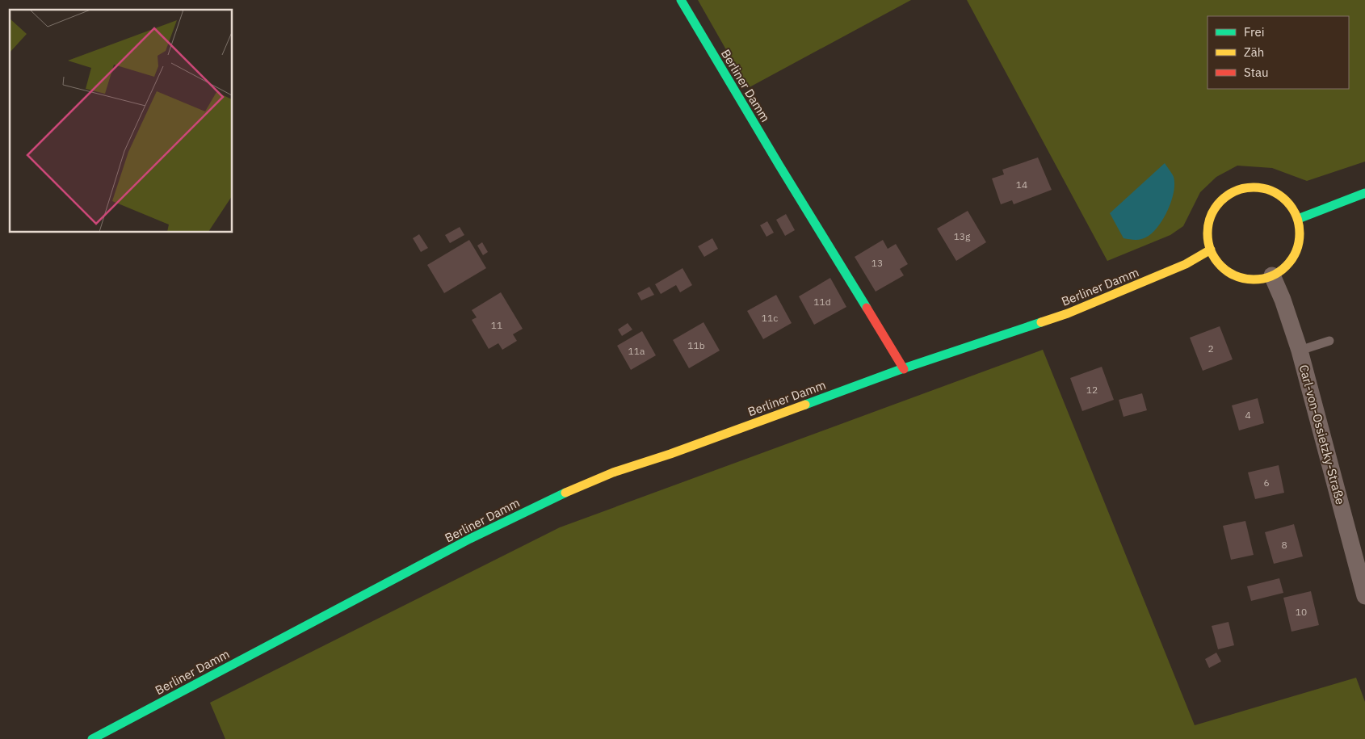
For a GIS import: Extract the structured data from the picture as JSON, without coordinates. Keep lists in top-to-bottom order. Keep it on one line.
{"streets":{"main road":["Berliner Damm"],"street":["Carl-von-Ossietzky-Straße"]},"crossings":[["Berliner Damm","Carl-von-Ossietzky-Straße"]],"house_numbers":["14","13g","13","11d","11c","11","11b","2","11a","12","4","6","8","10"],"legend":["Frei","Zäh","Stau"]}
